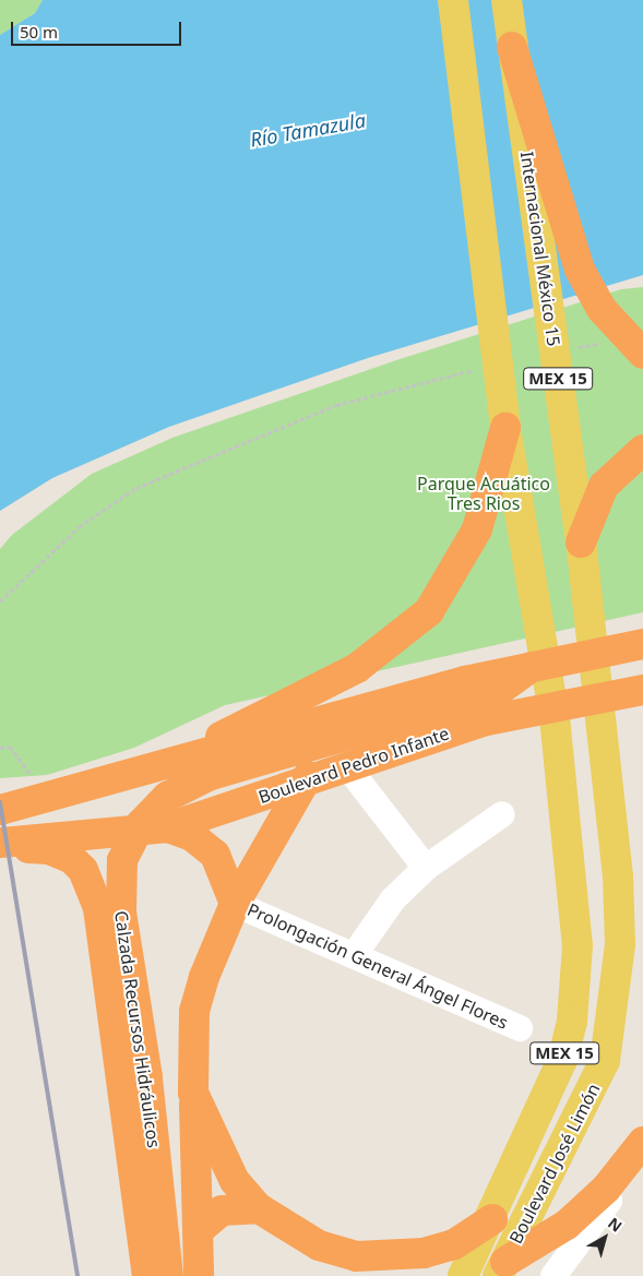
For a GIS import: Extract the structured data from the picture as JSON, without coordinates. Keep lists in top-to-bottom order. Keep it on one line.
{"streets":{"highway":["Boulevard Pedro Infante","Calzada Recursos Hidráulicos"],"main road":["Internacional México 15","MEX 15","Boulevard José Limón"],"street":["Prolongación General Ángel Flores"]},"crossings":[["Internacional México 15","Boulevard José Limón"],["MEX 15","Boulevard José Limón"]],"water":["Río Tamazula"],"parks":["Parque Acuático Tres Rios"],"scale_bar":"50 m","north":"top right"}
